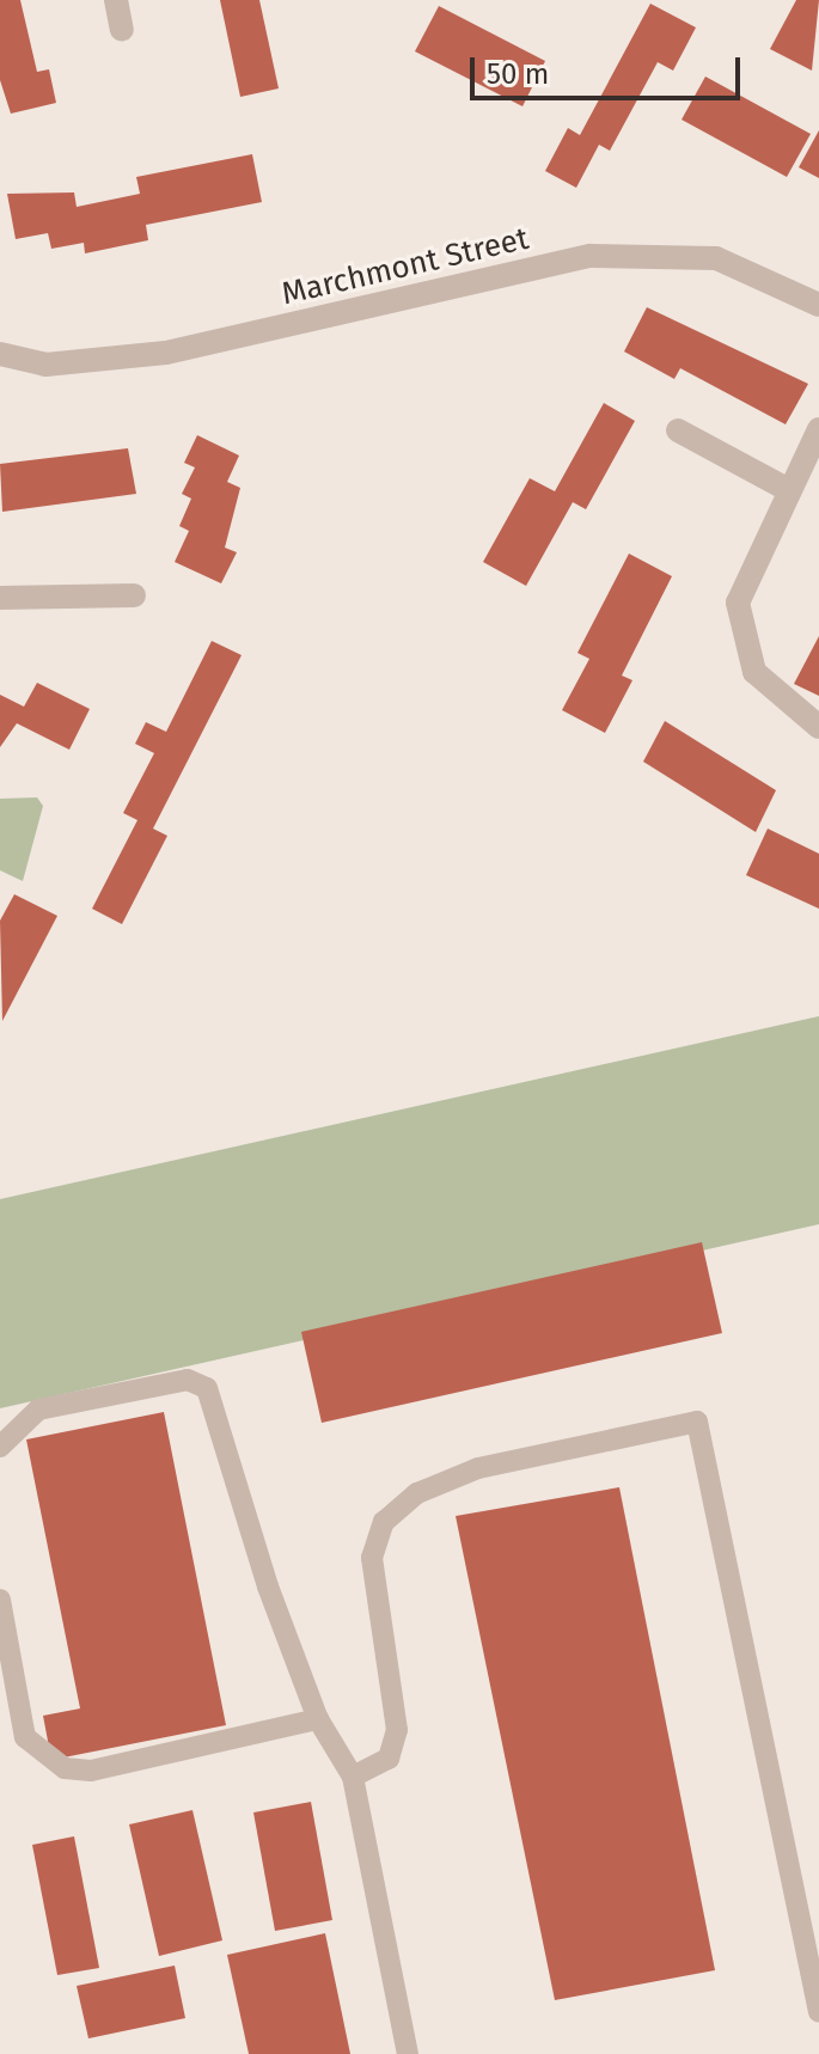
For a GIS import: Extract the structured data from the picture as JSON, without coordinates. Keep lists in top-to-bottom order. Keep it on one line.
{"streets":{"street":["Marchmont Street"]},"scale_bar":"50 m"}
